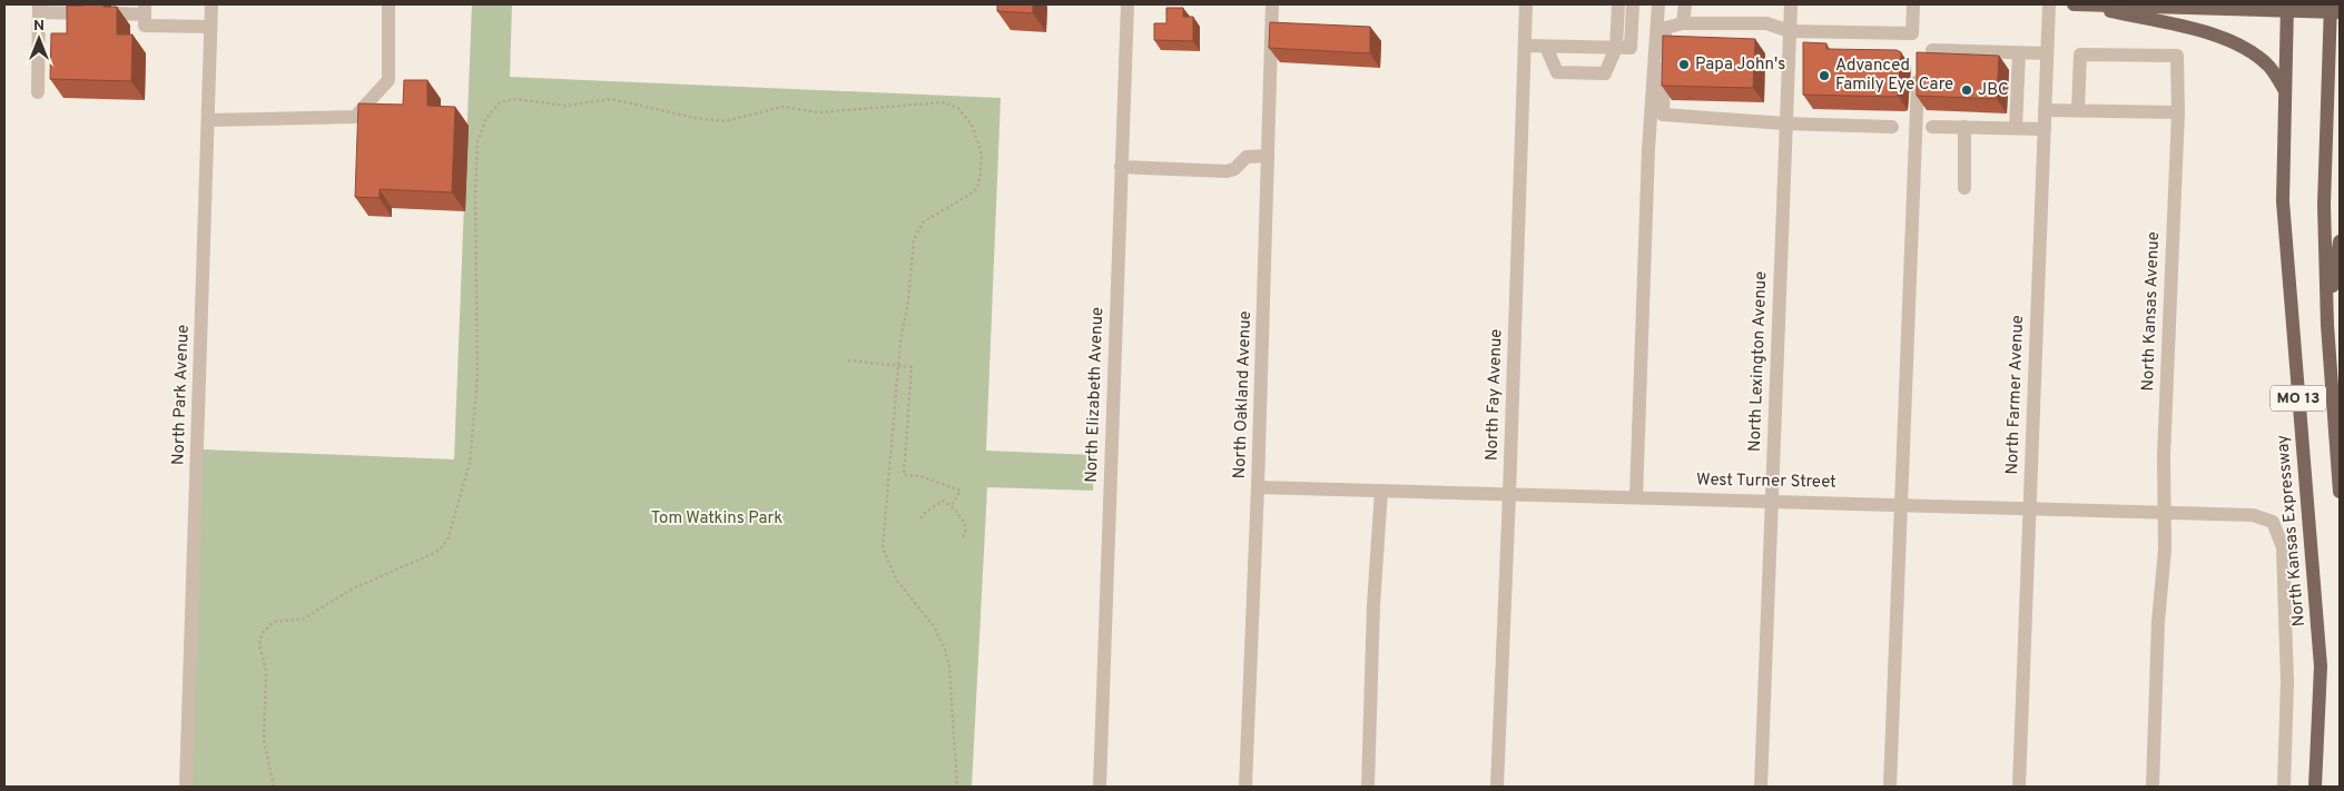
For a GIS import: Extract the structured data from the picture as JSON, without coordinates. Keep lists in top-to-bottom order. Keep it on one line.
{"streets":{"main road":["MO 13","North Kansas Expressway"],"street":["North Kansas Avenue","North Lexington Avenue","North Park Avenue","North Elizabeth Avenue","North Oakland Avenue","North Fay Avenue","North Farmer Avenue","West Turner Street"]},"crossings":[["North Kansas Avenue","West Turner Street"],["North Lexington Avenue","West Turner Street"],["North Oakland Avenue","West Turner Street"],["North Fay Avenue","West Turner Street"],["North Farmer Avenue","West Turner Street"]],"parks":["Tom Watkins Park"],"places":["Papa John's","Advanced Family Eye Care","JBC"],"north":"top"}
